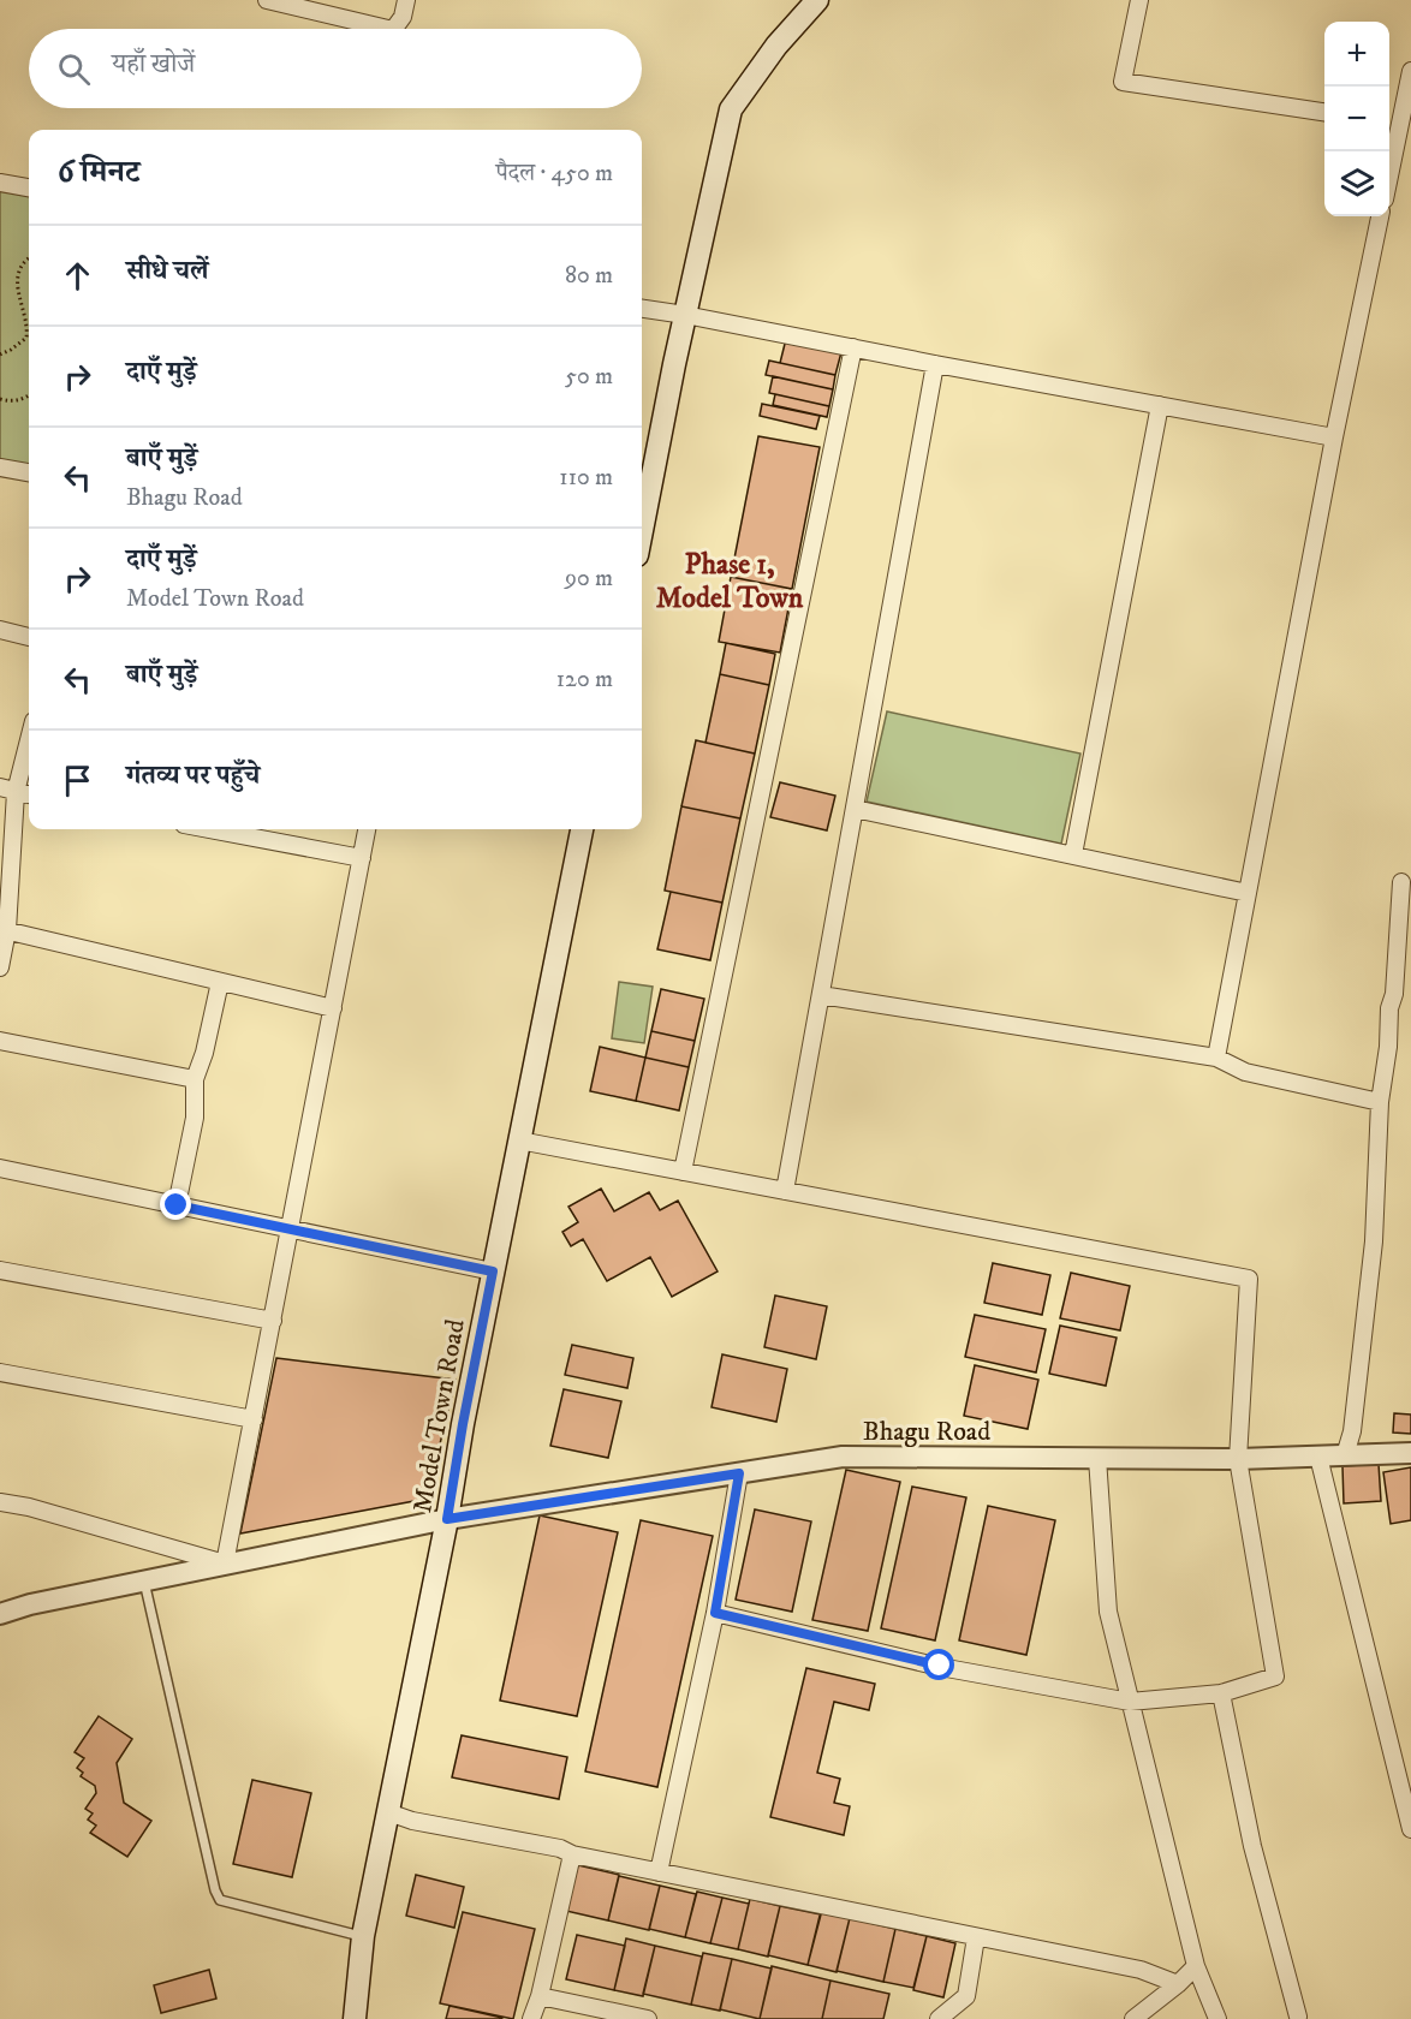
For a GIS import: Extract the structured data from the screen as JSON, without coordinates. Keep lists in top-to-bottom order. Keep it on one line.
{"streets":{"main road":["Model Town Road"],"street":["Bhagu Road"]},"crossings":[["Model Town Road","Bhagu Road"]],"districts":["Phase 1, Model Town"],"page":{"map_buttons":["+","−"],"search":"यहाँ खोजें","heading":["6 मिनट","पैदल · 450 m"],"list":[["सीधे चलें","80 m"],["दाएँ मुड़ें","50 m"],["बाएँ मुड़ें","Bhagu Road","110 m"],["दाएँ मुड़ें","Model Town Road","90 m"],["बाएँ मुड़ें","120 m"],"गंतव्य पर पहुँचे"]}}
